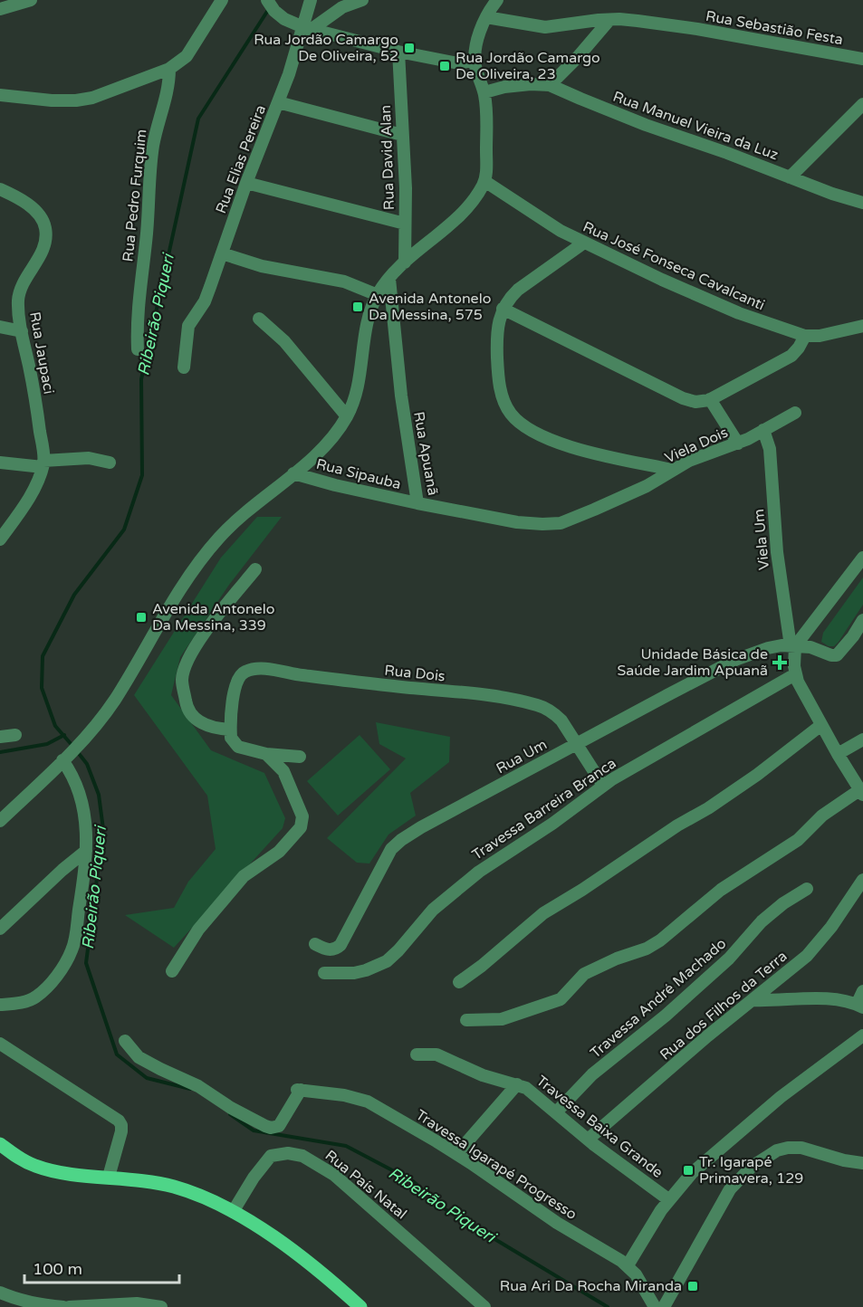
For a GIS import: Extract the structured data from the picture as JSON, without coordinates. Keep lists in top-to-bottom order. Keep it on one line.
{"streets":{"street":["Rua Sebastião Festa","Rua Manuel Vieira da Luz","Rua David Alan","Rua Elias Pereira","Rua Pedro Furquim","Rua José Fonseca Cavalcanti","Rua Jaupaci","Viela Dois","Rua Apuanã","Rua Sipauba","Viela Um","Rua Dois","Rua Um","Travessa Barreira Branca","Travessa André Machado","Rua dos Filhos da Terra","Travessa Baixa Grande","Travessa Igarapé Progresso","Rua País Natal"]},"crossings":[["Viela Dois","Rua Apuanã"],["Viela Dois","Viela Um"],["Rua Apuanã","Rua Sipauba"],["Viela Um","Rua Um"],["Rua Dois","Rua Um"],["Rua Dois","Travessa Barreira Branca"],["Travessa André Machado","Travessa Baixa Grande"],["Rua dos Filhos da Terra","Travessa Baixa Grande"]],"water":["Ribeirão Piqueri"],"places":{"transit":["Rua Jordão Camargo De Oliveira, 52","Rua Jordão Camargo De Oliveira, 23","Avenida Antonelo Da Messina, 575","Avenida Antonelo Da Messina, 339","Tr. Igarapé Primavera, 129","Rua Ari Da Rocha Miranda"],"health":["Unidade Básica de Saúde Jardim Apuanã"]},"scale_bar":"100 m"}
